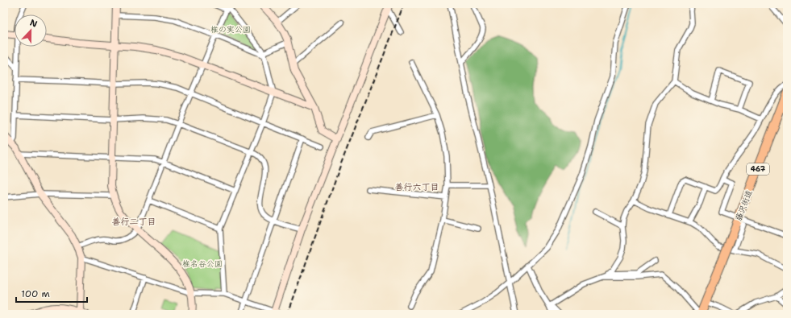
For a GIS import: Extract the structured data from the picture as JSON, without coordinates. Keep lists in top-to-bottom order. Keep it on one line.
{"streets":{"highway":["467","藤沢街道"]},"crossings":[["467","藤沢街道"]],"districts":["善行六丁目","善行二丁目"],"parks":["椎の実公園","椎名谷公園"],"scale_bar":"100 m","north":"top"}
